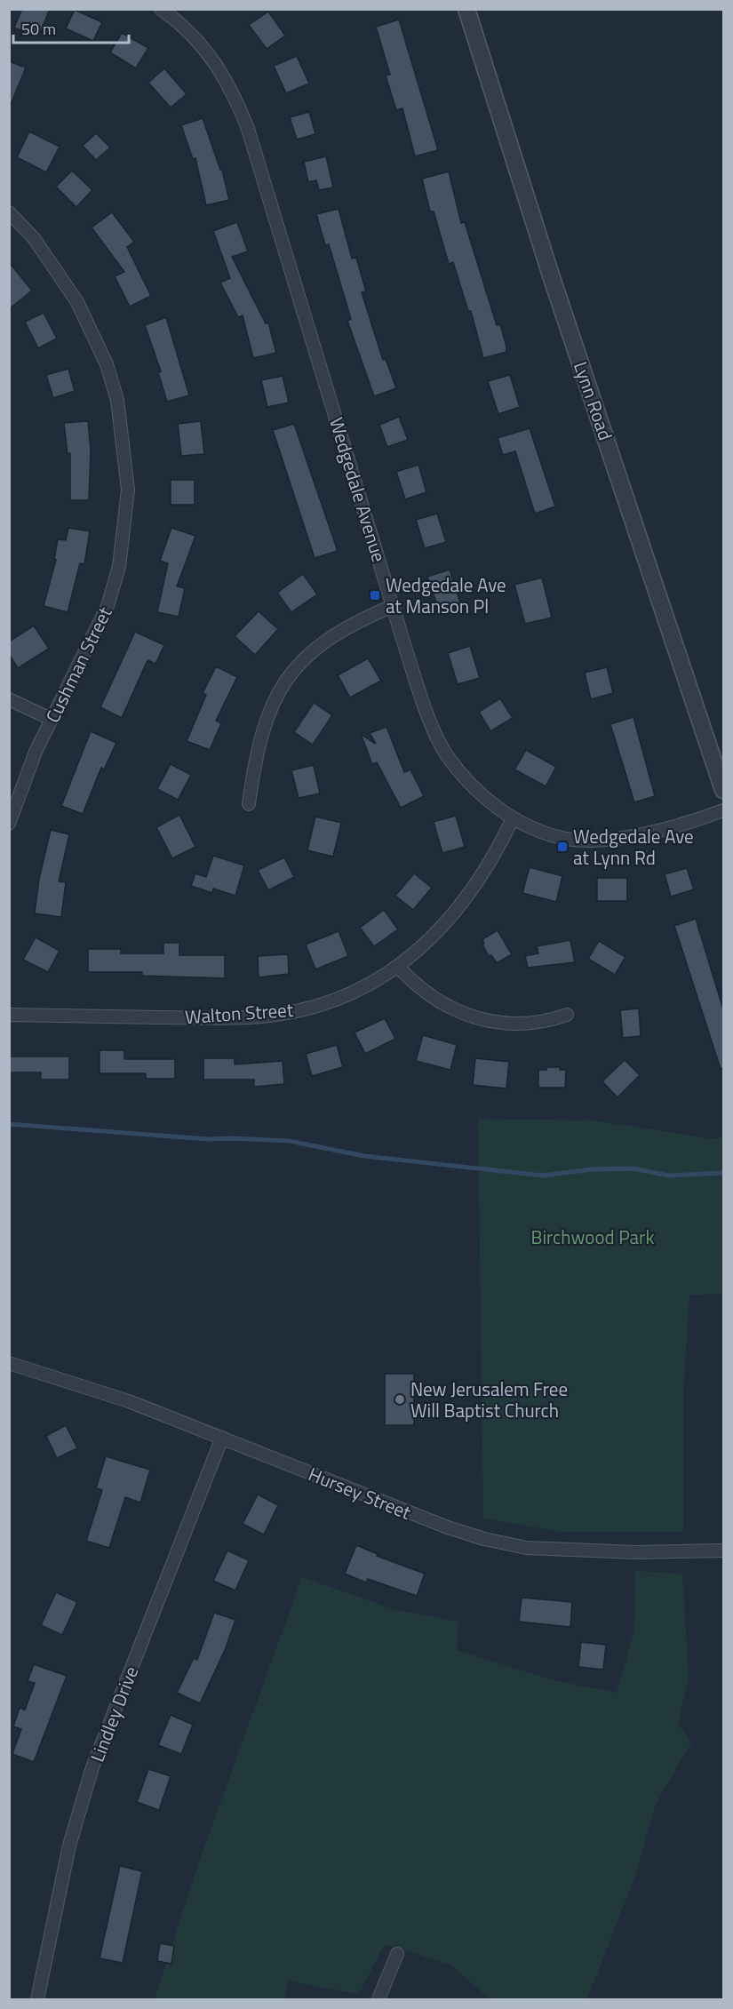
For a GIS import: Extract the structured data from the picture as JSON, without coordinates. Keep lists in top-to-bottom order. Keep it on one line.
{"streets":{"street":["Lynn Road","Wedgedale Avenue","Cushman Street","Walton Street","Hursey Street","Lindley Drive"]},"crossings":[["Wedgedale Avenue","Walton Street"],["Hursey Street","Lindley Drive"]],"parks":["Birchwood Park"],"places":{"transit":["Wedgedale Ave at Manson Pl","Wedgedale Ave at Lynn Rd"],"other":["New Jerusalem Free Will Baptist Church"]},"scale_bar":"50 m"}
